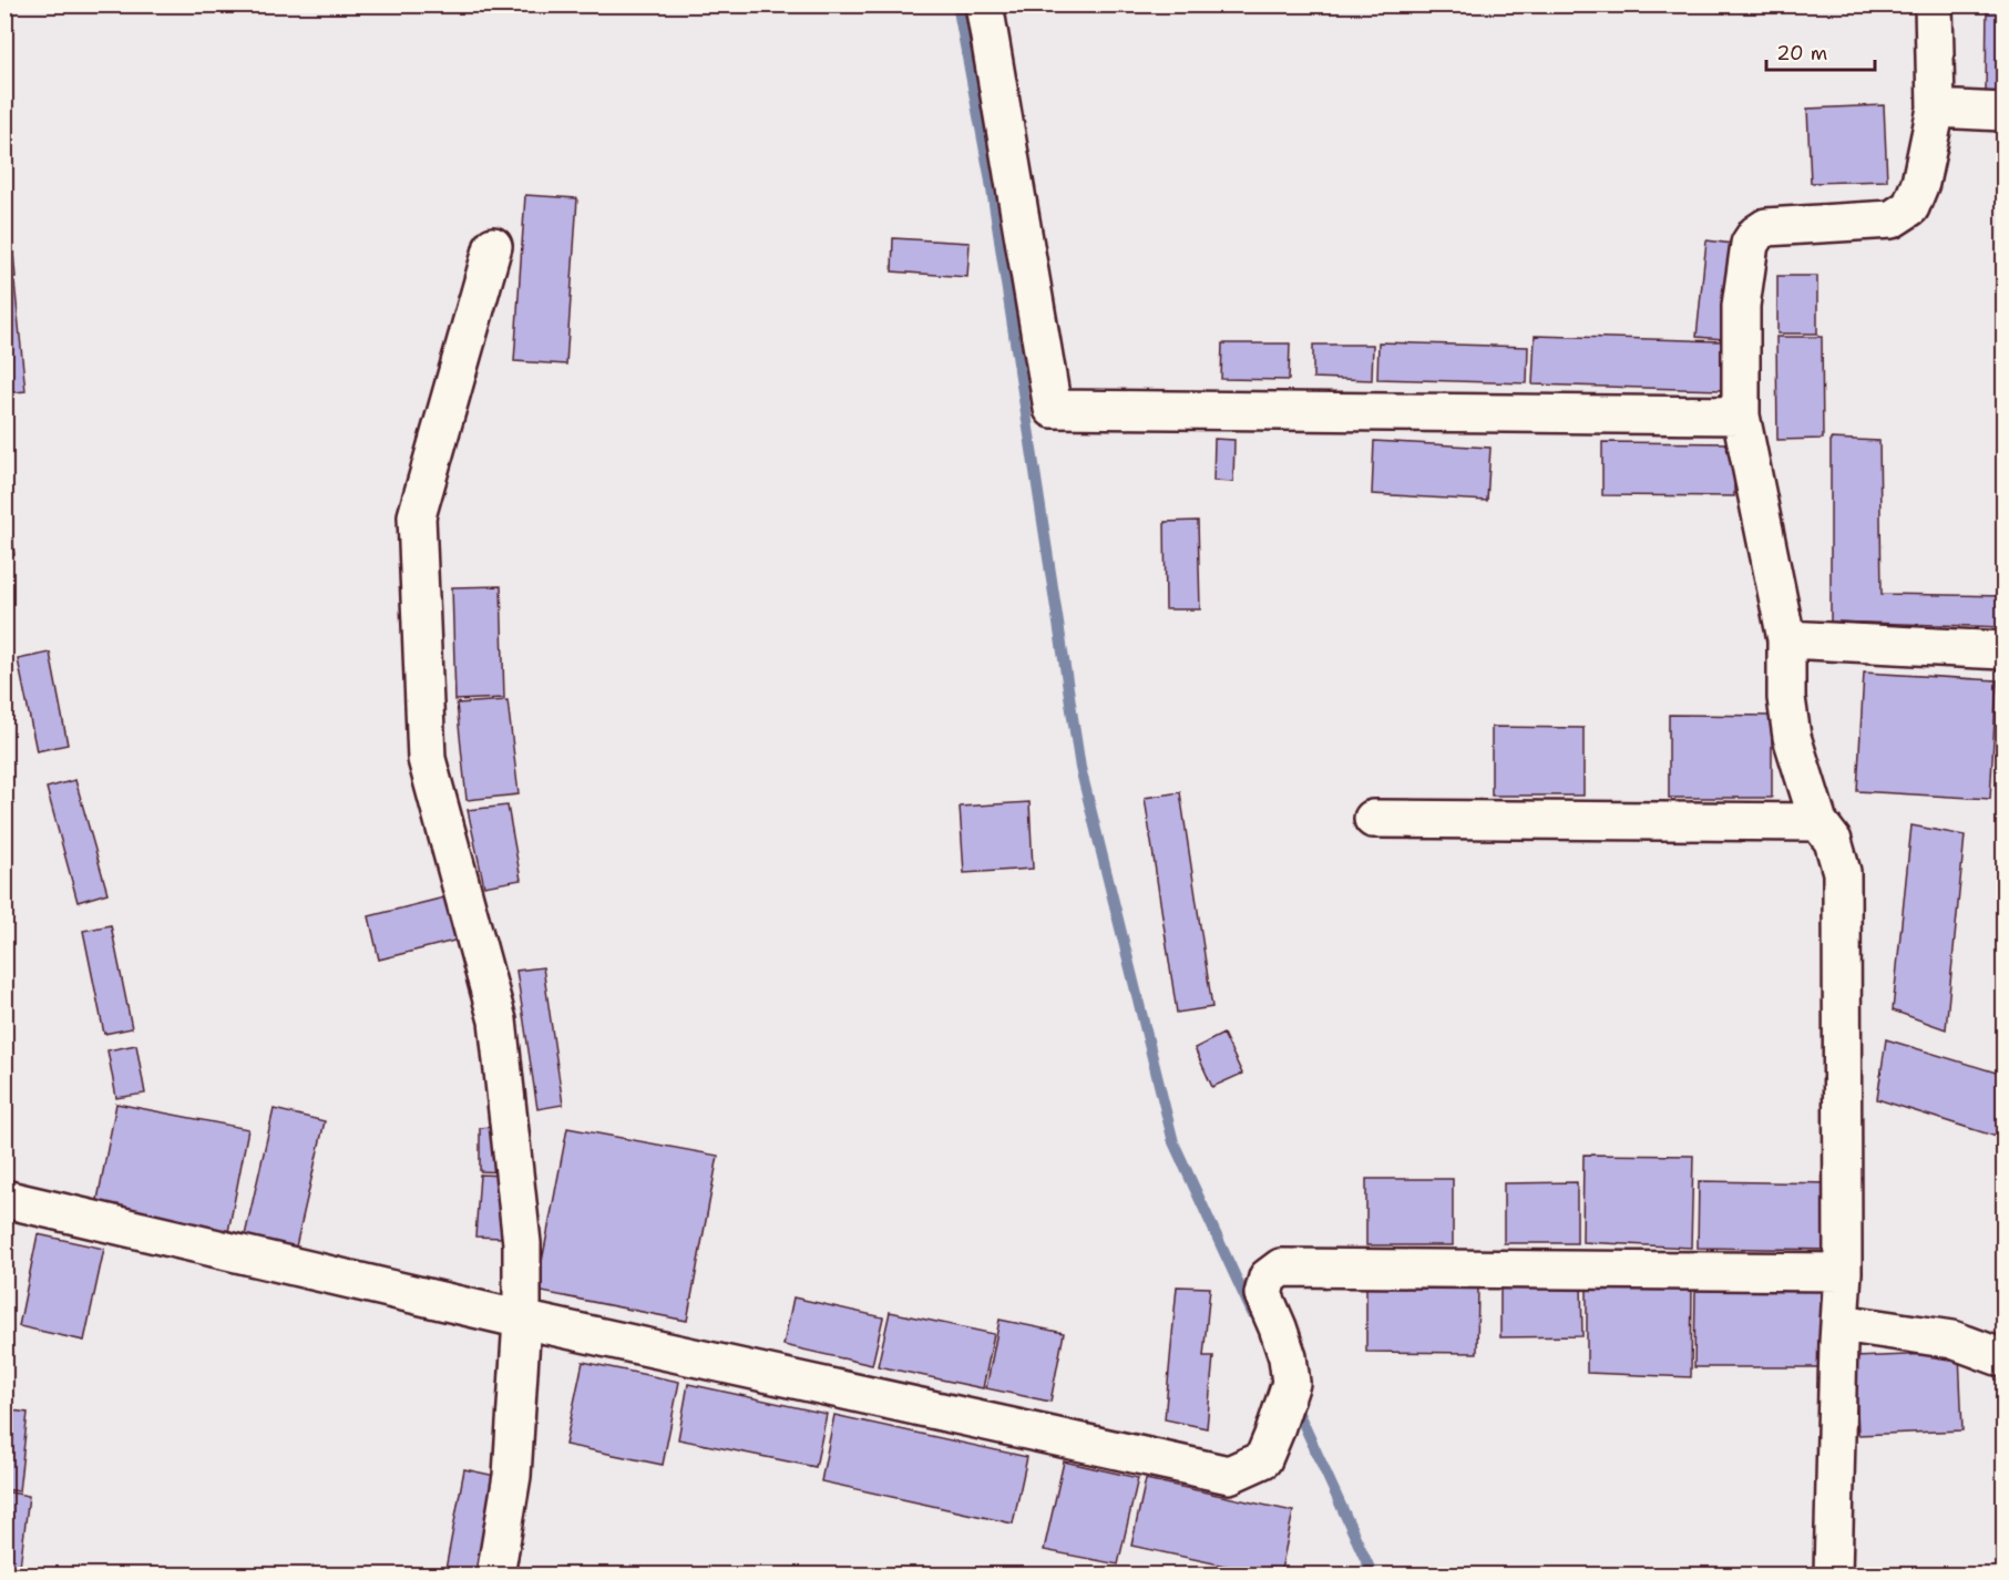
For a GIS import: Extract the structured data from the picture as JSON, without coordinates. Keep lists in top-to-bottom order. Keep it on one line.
{"scale_bar":"20 m"}
